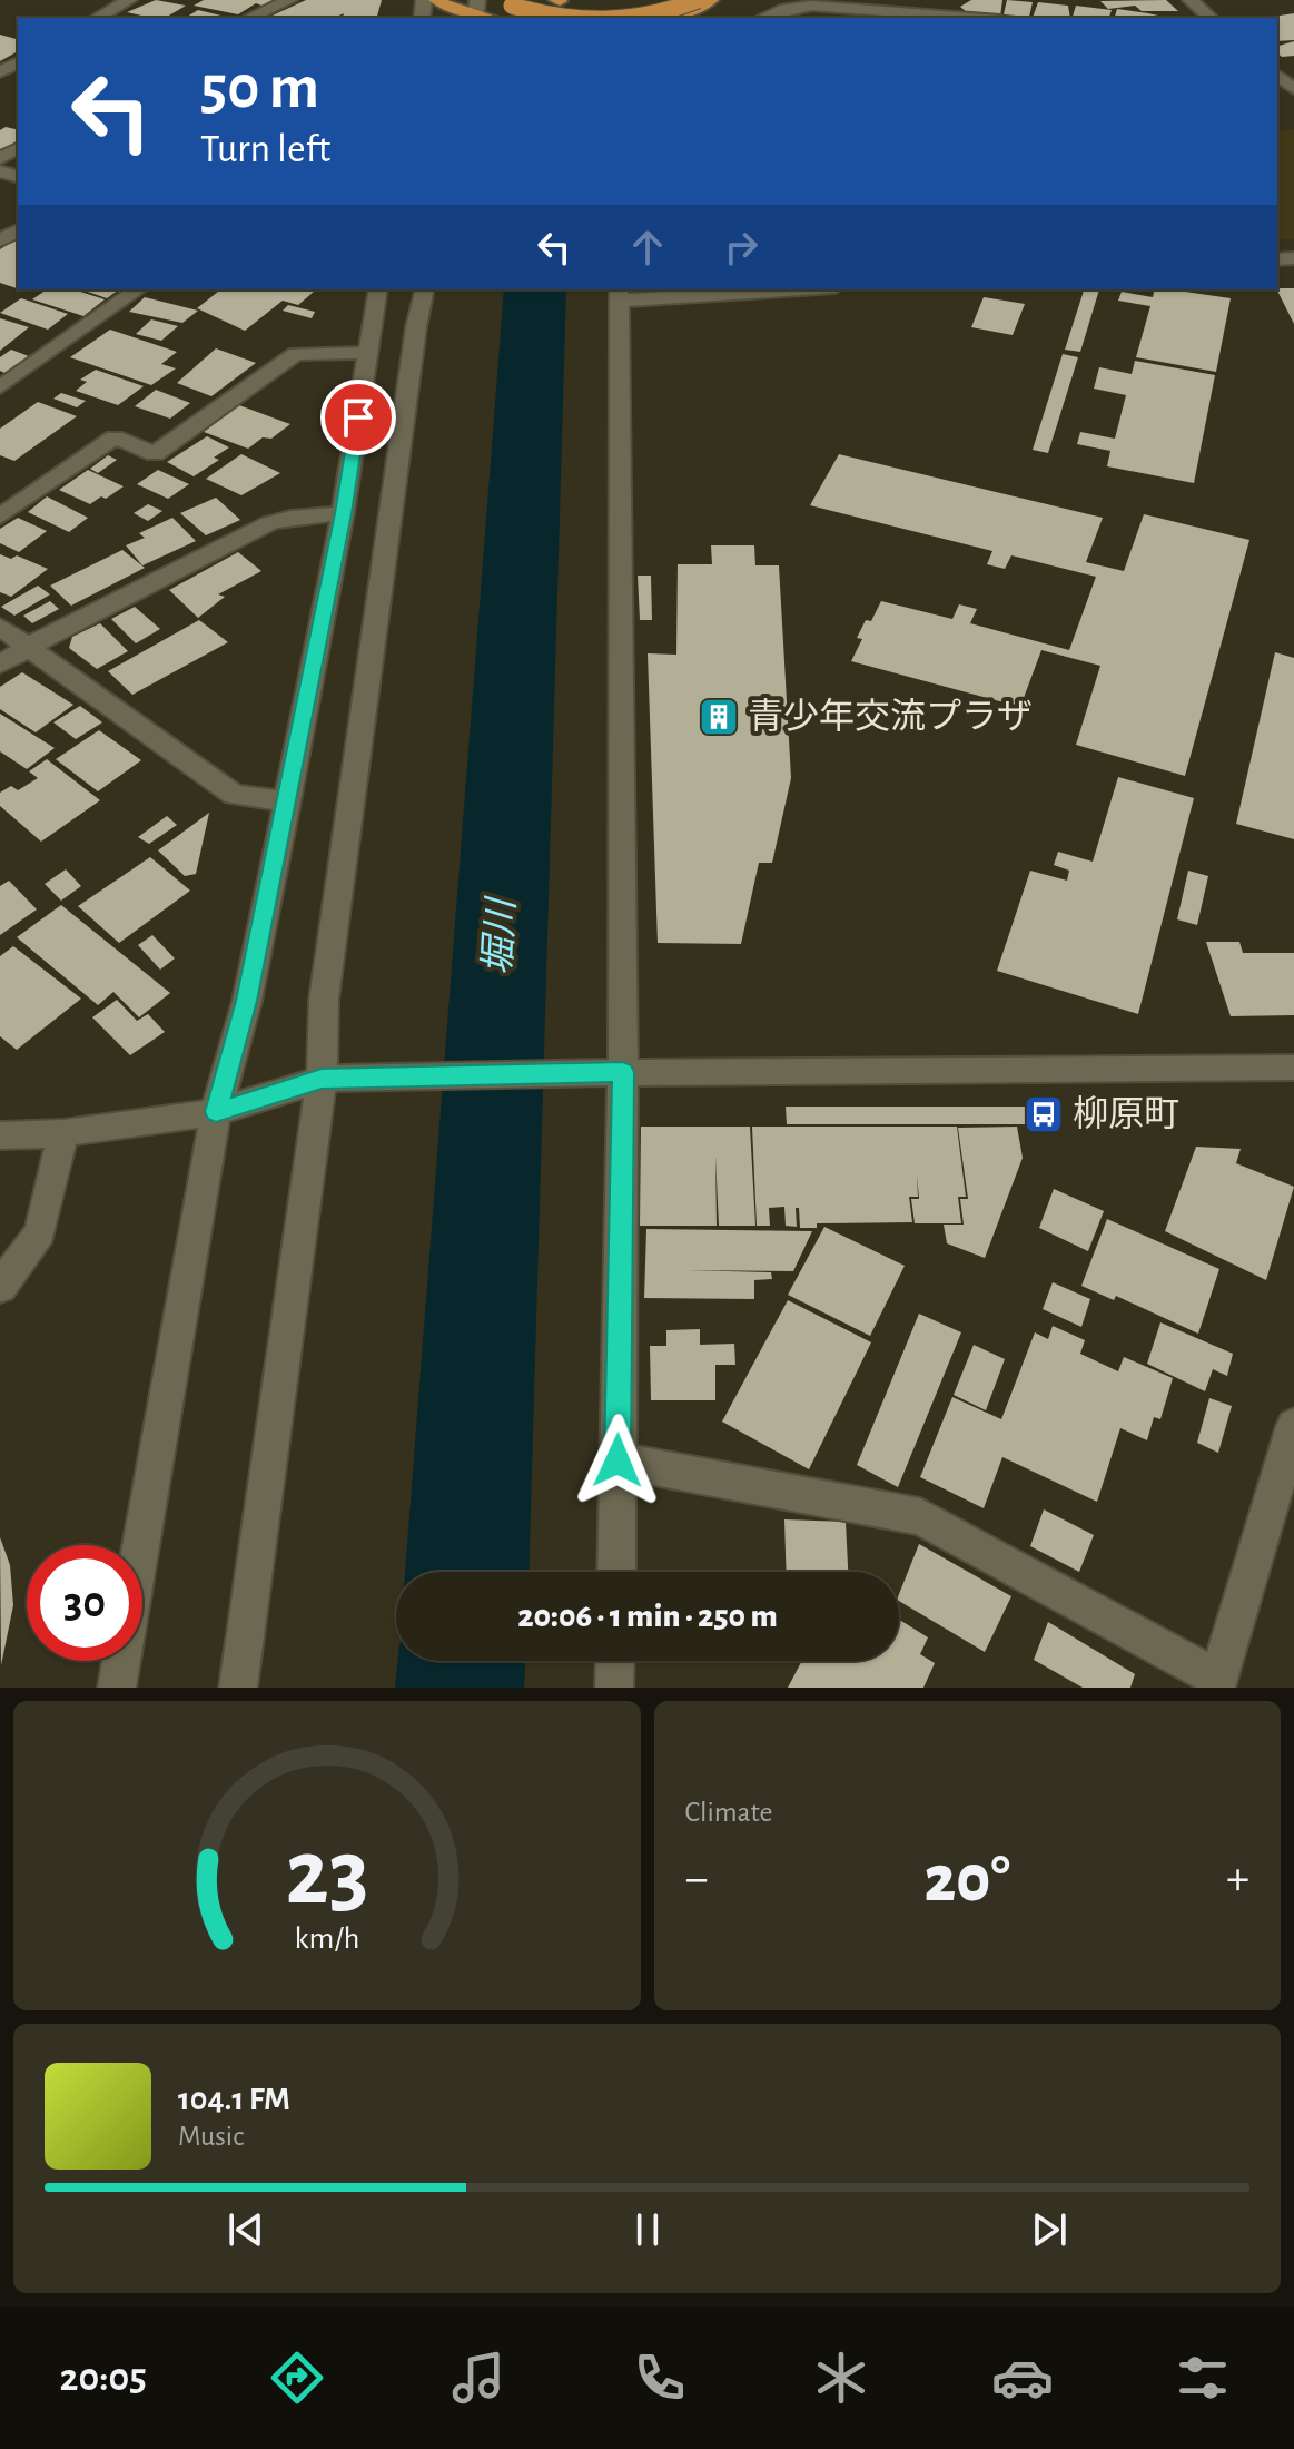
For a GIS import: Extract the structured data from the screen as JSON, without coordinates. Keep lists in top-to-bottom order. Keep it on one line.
{"water":["堀川"],"places":{"building":["青少年交流プラザ"],"bus stop":["柳原町"]},"page":{"turn":["50 m","Turn left"],"limit":"30","trip":"20:06 · 1 min · 250 m","tile":"Climate","heat":["−","20°","+"],"song":["104.1 FM","Music"],"tabs":"20:05","gauge":["23","km/h"]}}
